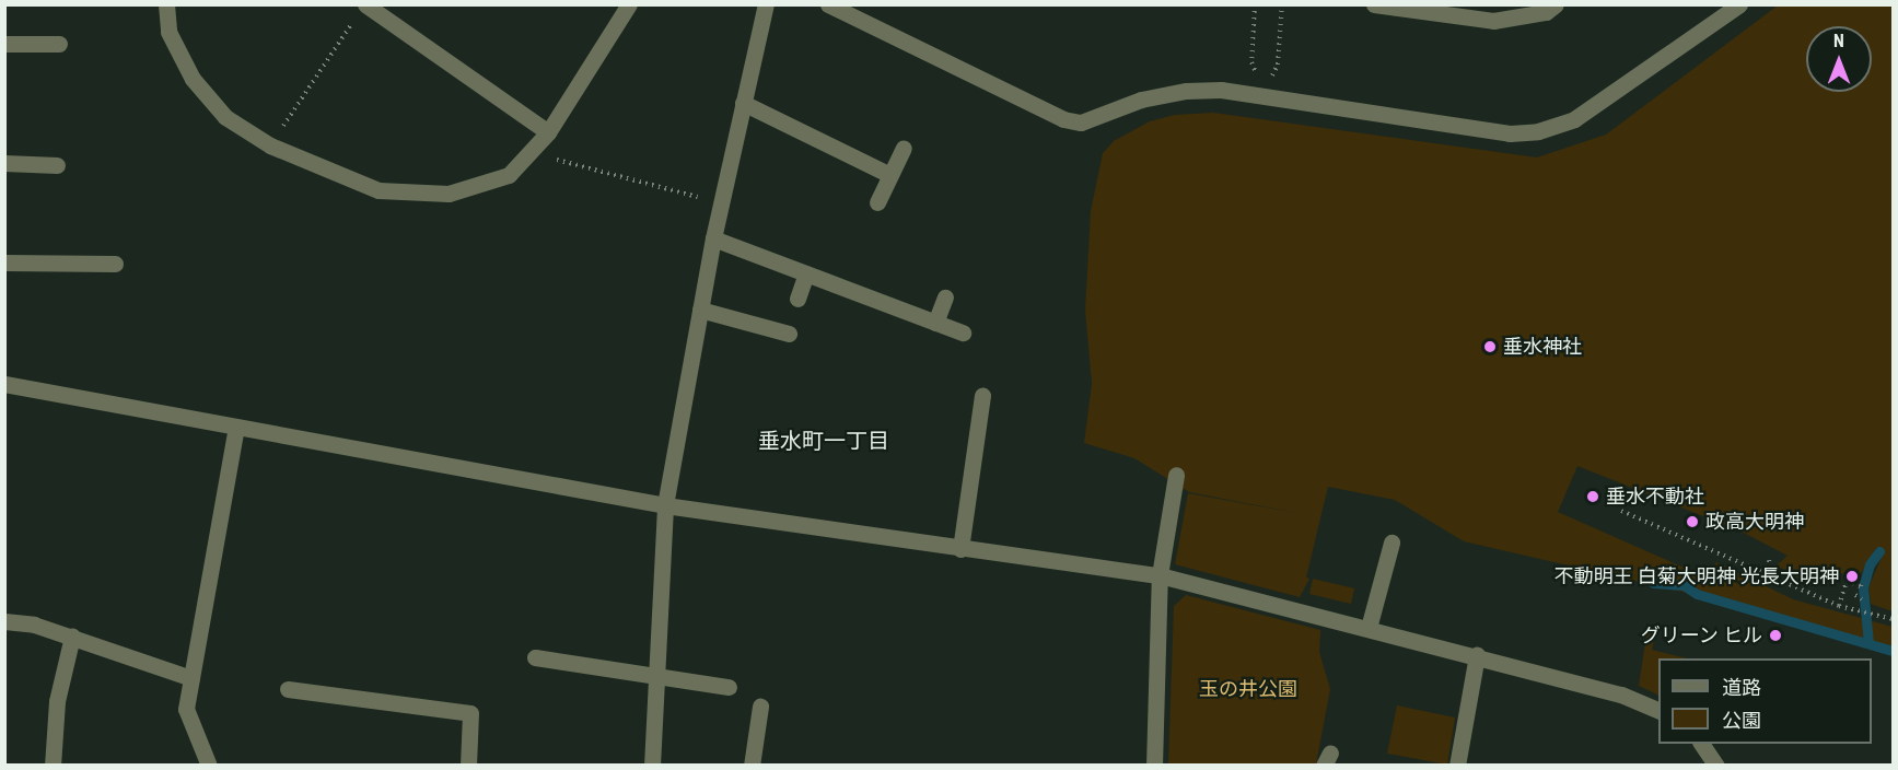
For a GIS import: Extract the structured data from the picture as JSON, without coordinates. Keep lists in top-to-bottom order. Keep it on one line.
{"districts":["垂水町一丁目"],"parks":["玉の井公園"],"places":["垂水神社","垂水不動社","政高大明神","不動明王 白菊大明神 光長大明神","グリーン ヒル"],"legend":["道路","公園"],"north":"top"}
